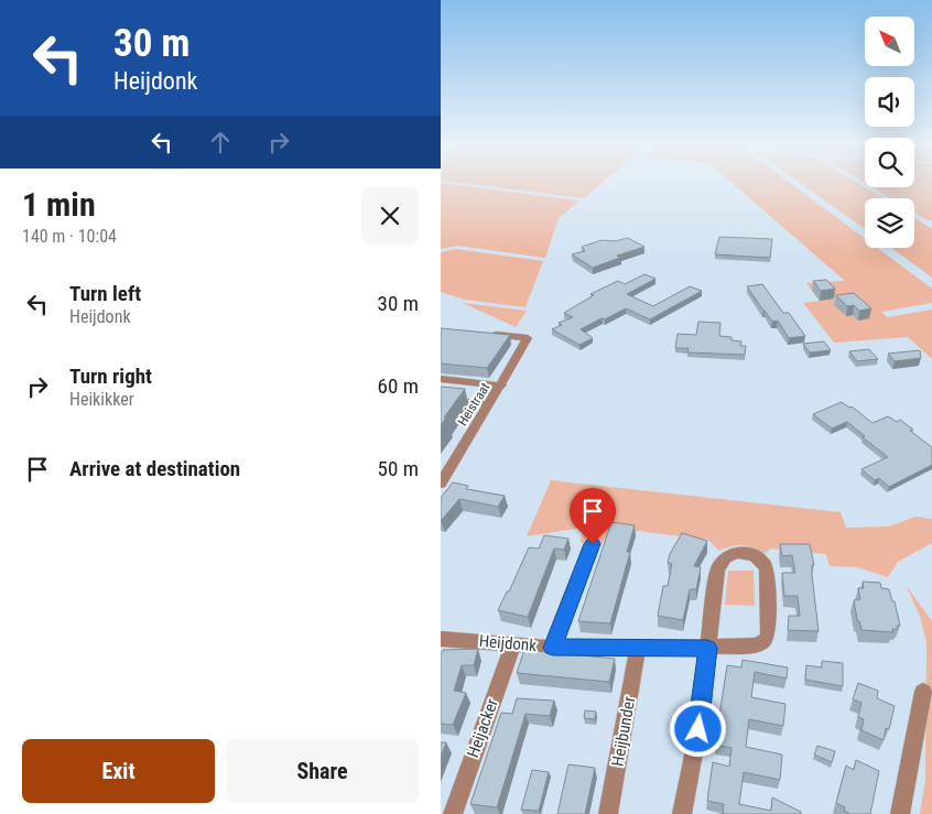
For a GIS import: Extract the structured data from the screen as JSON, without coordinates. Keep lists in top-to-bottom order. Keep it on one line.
{"streets":{"street":["Heistraat","Heijdonk","Heijacker","Heijbunder"]},"crossings":[["Heijdonk","Heijacker"],["Heijdonk","Heijbunder"]],"north":"top left","page":{"turn":["30 m","Heijdonk"],"heading":["1 min","140 m · 10:04"],"list":[{"name":"Turn left","note":"Heijdonk","value":"30 m"},{"name":"Turn right","note":"Heikikker","value":"60 m"},{"name":"Arrive at destination","value":"50 m"}],"buttons":["Exit","Share"]}}
